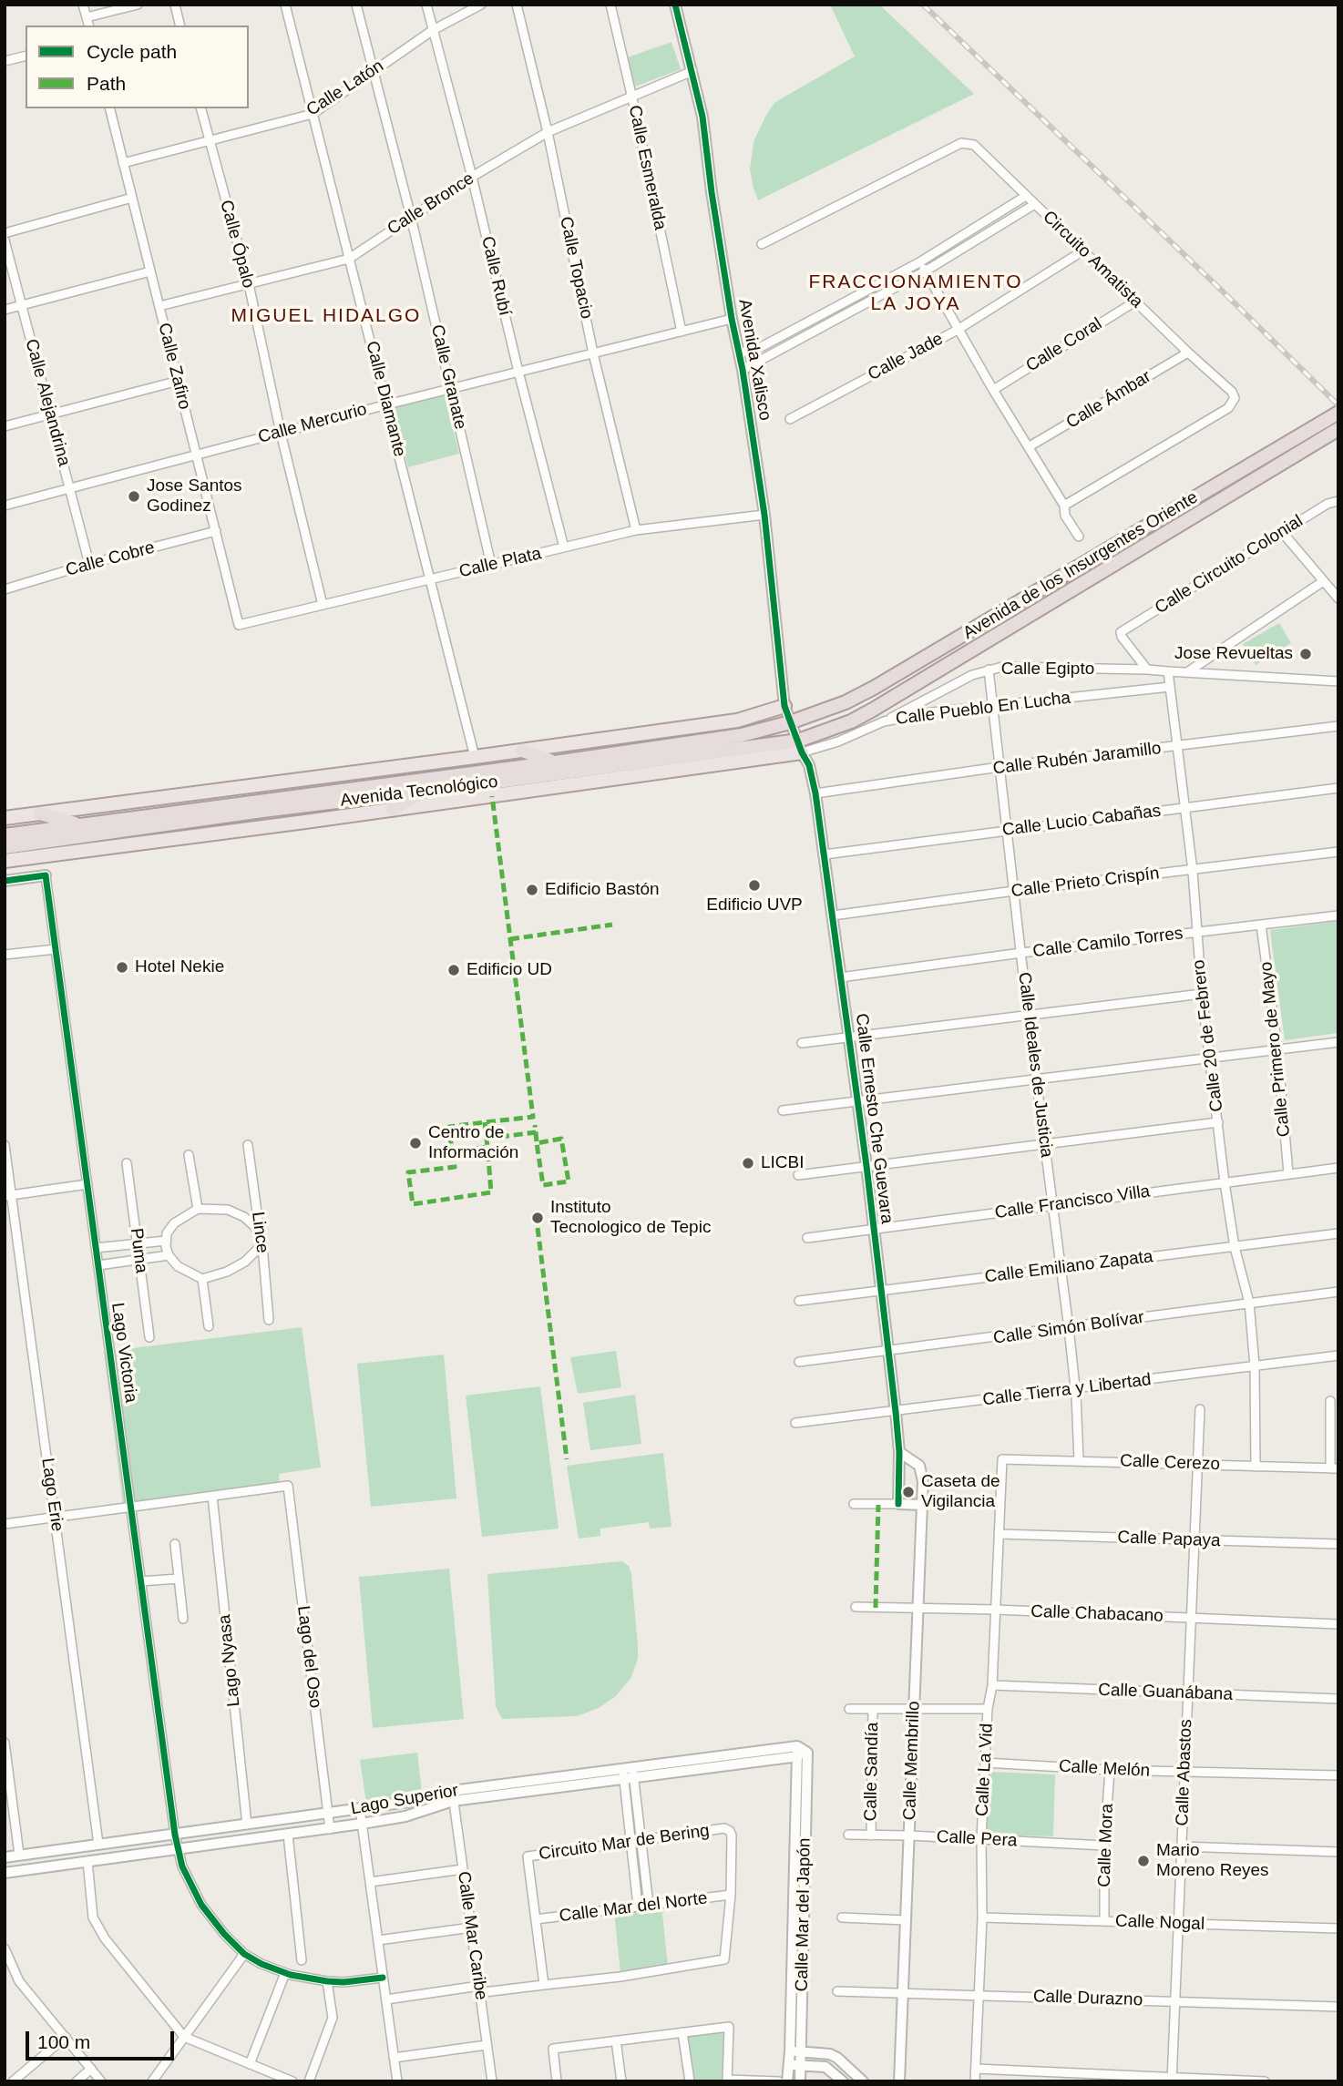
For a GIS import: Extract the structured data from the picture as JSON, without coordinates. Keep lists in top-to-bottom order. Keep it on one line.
{"streets":{"highway":["Avenida de los Insurgentes Oriente","Avenida Tecnológico"],"street":["Calle Latón","Calle Esmeralda","Calle Bronce","Calle Ópalo","Circuito Amatista","Calle Topacio","Calle Rubí","Calle Coral","Calle Jade","Avenida Xalisco","Calle Zafiro","Calle Granate","Calle Diamante","Calle Ámbar","Calle Alejandrina","Calle Mercurio","Calle Cobre","Calle Plata","Calle Circuito Colonial","Calle Egipto","Calle Pueblo En Lucha","Calle Rubén Jaramillo","Calle Lucio Cabañas","Calle Prieto Crispín","Calle Camilo Torres","Calle 20 de Febrero","Calle Primero de Mayo","Calle Ideales de Justicia","Calle Ernesto Che Guevara","Calle Francisco Villa","Lince","Puma","Calle Emiliano Zapata","Calle Simón Bolívar","Lago Victoria","Calle Tierra y Libertad","Calle Cerezo","Lago Erie","Calle Papaya","Calle Chabacano","Lago del Oso","Lago Nyasa","Calle Guanábana","Calle Membrillo","Calle Melón","Calle La Vid","Calle Sandía","Calle Abastos","Lago Superior","Calle Pera","Circuito Mar de Bering","Calle Mora","Calle Mar del Norte","Calle Mar del Japón","Calle Nogal","Calle Mar Caribe","Calle Durazno"]},"crossings":[["Calle Latón","Calle Ópalo"],["Calle Latón","Calle Rubí"],["Calle Latón","Calle Zafiro"],["Calle Latón","Calle Granate"],["Calle Latón","Calle Diamante"],["Calle Esmeralda","Calle Bronce"],["Calle Esmeralda","Calle Mercurio"],["Calle Bronce","Calle Ópalo"],["Calle Bronce","Calle Topacio"],["Calle Bronce","Calle Rubí"],["Calle Bronce","Avenida Xalisco"],["Calle Bronce","Calle Zafiro"],["Calle Bronce","Calle Granate"],["Calle Bronce","Calle Diamante"],["Calle Ópalo","Calle Mercurio"],["Calle Ópalo","Calle Plata"],["Circuito Amatista","Calle Coral"],["Circuito Amatista","Calle Jade"],["Circuito Amatista","Calle Ámbar"],["Calle Topacio","Calle Mercurio"],["Calle Topacio","Calle Plata"],["Calle Rubí","Calle Mercurio"],["Calle Rubí","Calle Plata"],["Avenida Xalisco","Calle Mercurio"],["Avenida Xalisco","Calle Plata"],["Avenida Xalisco","Calle Pueblo En Lucha"],["Avenida Xalisco","Avenida Tecnológico"],["Avenida Xalisco","Calle Ernesto Che Guevara"],["Calle Zafiro","Calle Mercurio"],["Calle Zafiro","Calle Cobre"],["Calle Zafiro","Calle Plata"],["Calle Granate","Calle Mercurio"],["Calle Granate","Calle Plata"],["Calle Diamante","Calle Mercurio"],["Calle Diamante","Calle Plata"],["Calle Diamante","Avenida Tecnológico"],["Calle Alejandrina","Calle Mercurio"],["Calle Alejandrina","Calle Cobre"],["Calle Circuito Colonial","Calle Egipto"],["Avenida de los Insurgentes Oriente","Avenida Tecnológico"],["Calle Egipto","Calle Pueblo En Lucha"],["Calle Egipto","Calle Ideales de Justicia"],["Calle Pueblo En Lucha","Avenida Tecnológico"],["Calle Pueblo En Lucha","Calle 20 de Febrero"],["Calle Pueblo En Lucha","Calle Ideales de Justicia"],["Calle Pueblo En Lucha","Calle Ernesto Che Guevara"],["Calle Rubén Jaramillo","Calle 20 de Febrero"],["Calle Rubén Jaramillo","Calle Ideales de Justicia"],["Calle Rubén Jaramillo","Calle Ernesto Che Guevara"],["Avenida Tecnológico","Calle Ernesto Che Guevara"],["Calle Lucio Cabañas","Calle 20 de Febrero"],["Calle Lucio Cabañas","Calle Ideales de Justicia"],["Calle Lucio Cabañas","Calle Ernesto Che Guevara"],["Calle Prieto Crispín","Calle 20 de Febrero"],["Calle Prieto Crispín","Calle Ideales de Justicia"],["Calle Prieto Crispín","Calle Ernesto Che Guevara"],["Calle Camilo Torres","Calle 20 de Febrero"],["Calle Camilo Torres","Calle Primero de Mayo"],["Calle Camilo Torres","Calle Ideales de Justicia"],["Calle Camilo Torres","Calle Ernesto Che Guevara"],["Calle 20 de Febrero","Calle Francisco Villa"],["Calle 20 de Febrero","Calle Emiliano Zapata"],["Calle 20 de Febrero","Calle Simón Bolívar"],["Calle 20 de Febrero","Calle Tierra y Libertad"],["Calle 20 de Febrero","Calle Cerezo"],["Calle Primero de Mayo","Calle Francisco Villa"],["Calle Ideales de Justicia","Calle Francisco Villa"],["Calle Ideales de Justicia","Calle Emiliano Zapata"],["Calle Ideales de Justicia","Calle Simón Bolívar"],["Calle Ideales de Justicia","Calle Tierra y Libertad"],["Calle Ideales de Justicia","Calle Cerezo"],["Calle Ernesto Che Guevara","Calle Francisco Villa"],["Calle Ernesto Che Guevara","Calle Emiliano Zapata"],["Calle Ernesto Che Guevara","Calle Simón Bolívar"],["Calle Ernesto Che Guevara","Calle Tierra y Libertad"],["Calle Ernesto Che Guevara","Calle Membrillo"],["Lago Victoria","Lago Superior"],["Calle Cerezo","Calle La Vid"],["Calle Cerezo","Calle Abastos"],["Lago Erie","Lago Superior"],["Calle Papaya","Calle La Vid"],["Calle Papaya","Calle Abastos"],["Calle Chabacano","Calle Membrillo"],["Calle Chabacano","Calle La Vid"],["Calle Chabacano","Calle Abastos"],["Lago del Oso","Lago Nyasa"],["Lago del Oso","Lago Superior"],["Lago Nyasa","Lago Superior"],["Calle Guanábana","Calle La Vid"],["Calle Guanábana","Calle Abastos"],["Calle Membrillo","Calle Pera"],["Calle Membrillo","Calle Durazno"],["Calle Melón","Calle La Vid"],["Calle Melón","Calle Abastos"],["Calle Melón","Calle Mora"],["Calle La Vid","Calle Pera"],["Calle La Vid","Calle Nogal"],["Calle La Vid","Calle Durazno"],["Calle Sandía","Calle Pera"],["Calle Abastos","Calle Nogal"],["Calle Abastos","Calle Durazno"],["Lago Superior","Calle Mar del Japón"],["Lago Superior","Calle Mar Caribe"],["Calle Pera","Calle Mora"],["Circuito Mar de Bering","Calle Mar del Norte"],["Circuito Mar de Bering","Calle Mar Caribe"],["Calle Mora","Calle Nogal"]],"districts":["FRACCIONAMIENTO LA JOYA","MIGUEL HIDALGO"],"places":["Jose Santos Godinez","Jose Revueltas","Edificio UVP","Edificio Bastón","Hotel Nekie","Edificio UD","Centro de Información","LICBI","Instituto Tecnologico de Tepic","Caseta de Vigilancia","Mario Moreno Reyes"],"legend":["Cycle path","Path"],"scale_bar":"100 m"}
